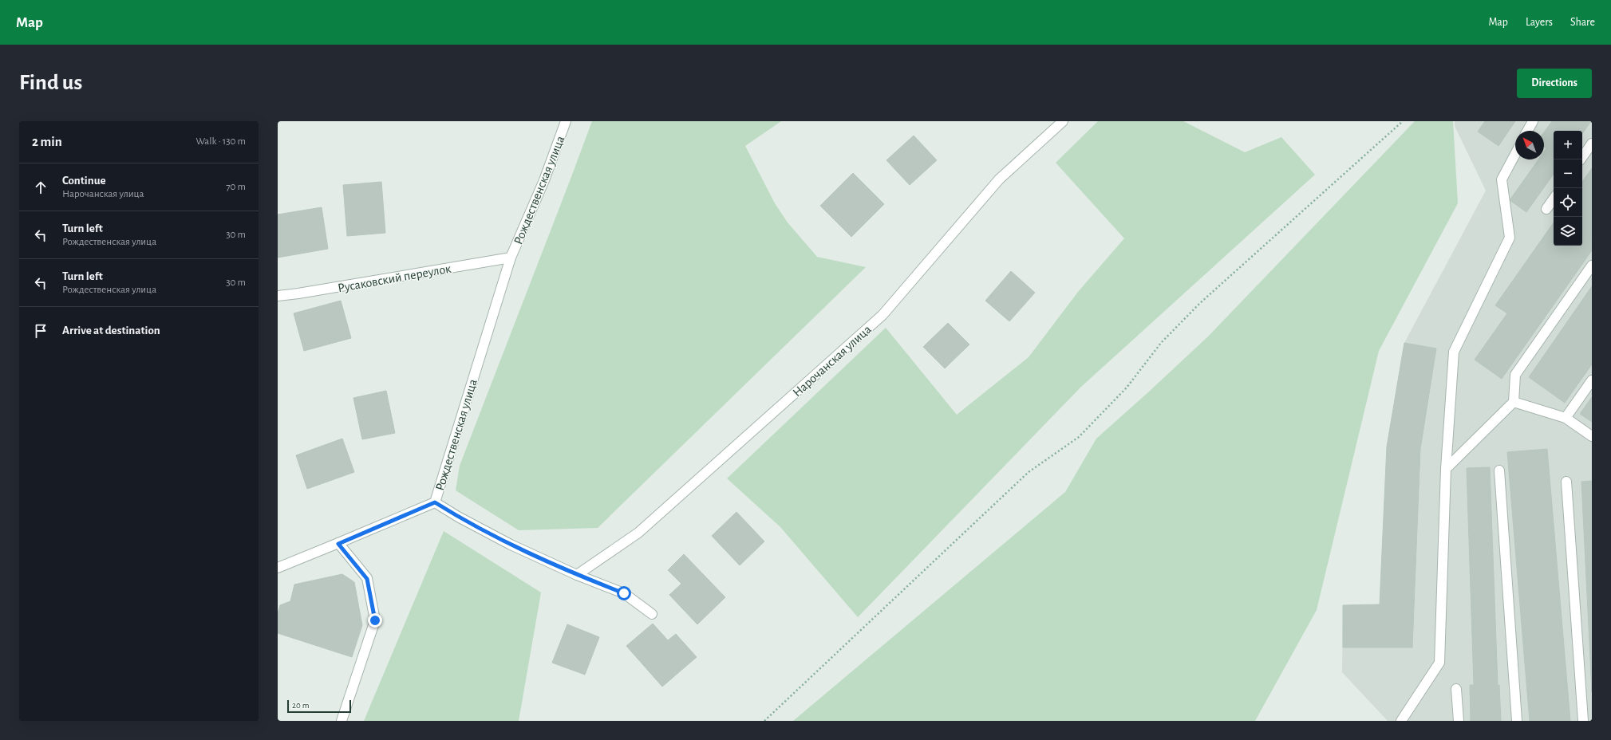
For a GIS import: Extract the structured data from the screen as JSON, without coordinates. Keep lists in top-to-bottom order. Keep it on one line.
{"streets":{"street":["Рождественская улица","Русаковский переулок","Нарочанская улица"]},"crossings":[["Рождественская улица","Русаковский переулок"]],"scale_bar":"20 m","north":"top left","page":{"header":"Map","nav":["Map","Layers","Share"],"buttons":"Directions","title":"Find us","heading":["2 min","Walk · 130 m"],"map_buttons":["+","−"],"list":[["Continue","Нарочанская улица","70 m"],["Turn left","Рождественская улица","30 m"],["Turn left","Рождественская улица","30 m"],"Arrive at destination"],"scale":"20 m"}}
